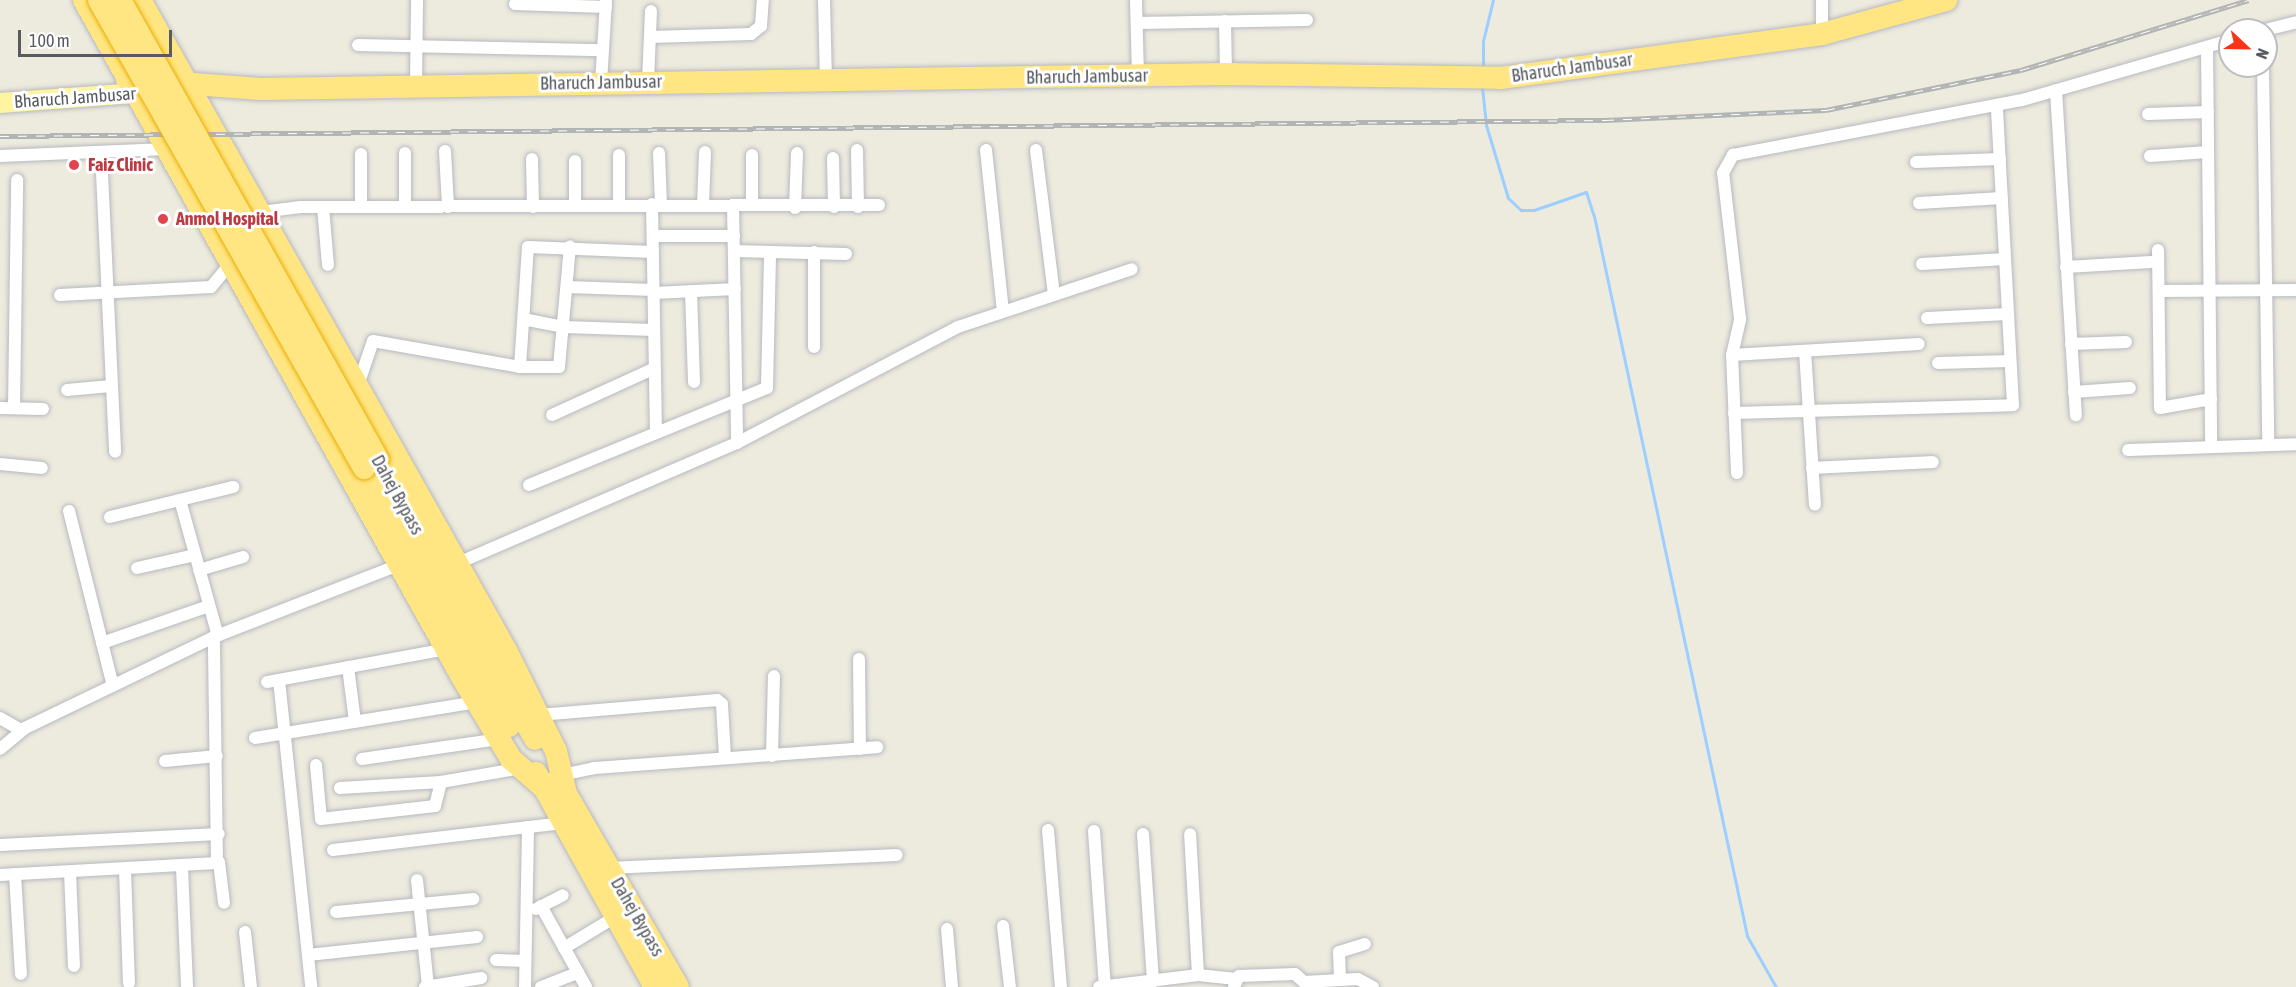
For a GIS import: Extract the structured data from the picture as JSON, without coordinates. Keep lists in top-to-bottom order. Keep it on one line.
{"streets":{"highway":["Bharuch Jambusar","Dahej Bypass"]},"places":["Faiz Clinic","Anmol Hospital"],"scale_bar":"100 m","north":"right"}
